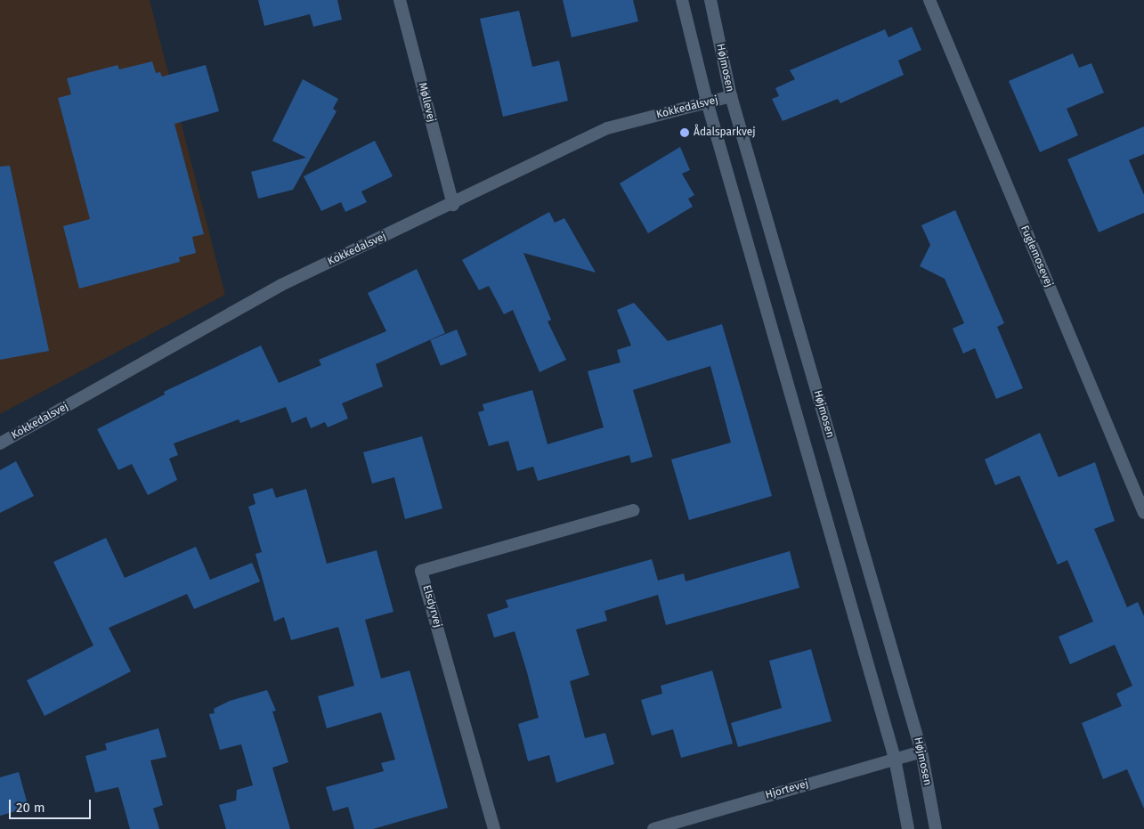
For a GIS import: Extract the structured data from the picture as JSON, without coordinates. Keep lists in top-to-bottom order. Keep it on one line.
{"streets":{"street":["Højmosen","Møllevej","Kokkedalsvej","Fuglemosevej","Elsdyrvej","Hjortevej"]},"crossings":[["Højmosen","Kokkedalsvej"],["Højmosen","Hjortevej"],["Møllevej","Kokkedalsvej"]],"places":["Ådalsparkvej"],"scale_bar":"20 m"}
